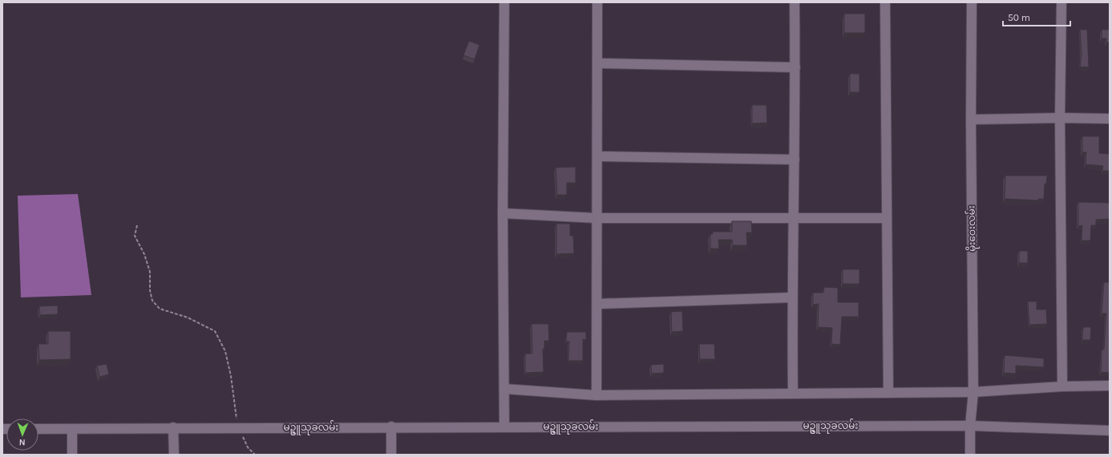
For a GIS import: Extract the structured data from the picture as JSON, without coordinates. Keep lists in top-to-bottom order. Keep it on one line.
{"streets":{"street":["မိုးဝေးလမ်း","မဥ္ဇူသုခလမ်း"]},"crossings":[["မိုးဝေးလမ်း","မဥ္ဇူသုခလမ်း"]],"scale_bar":"50 m","north":"bottom"}
